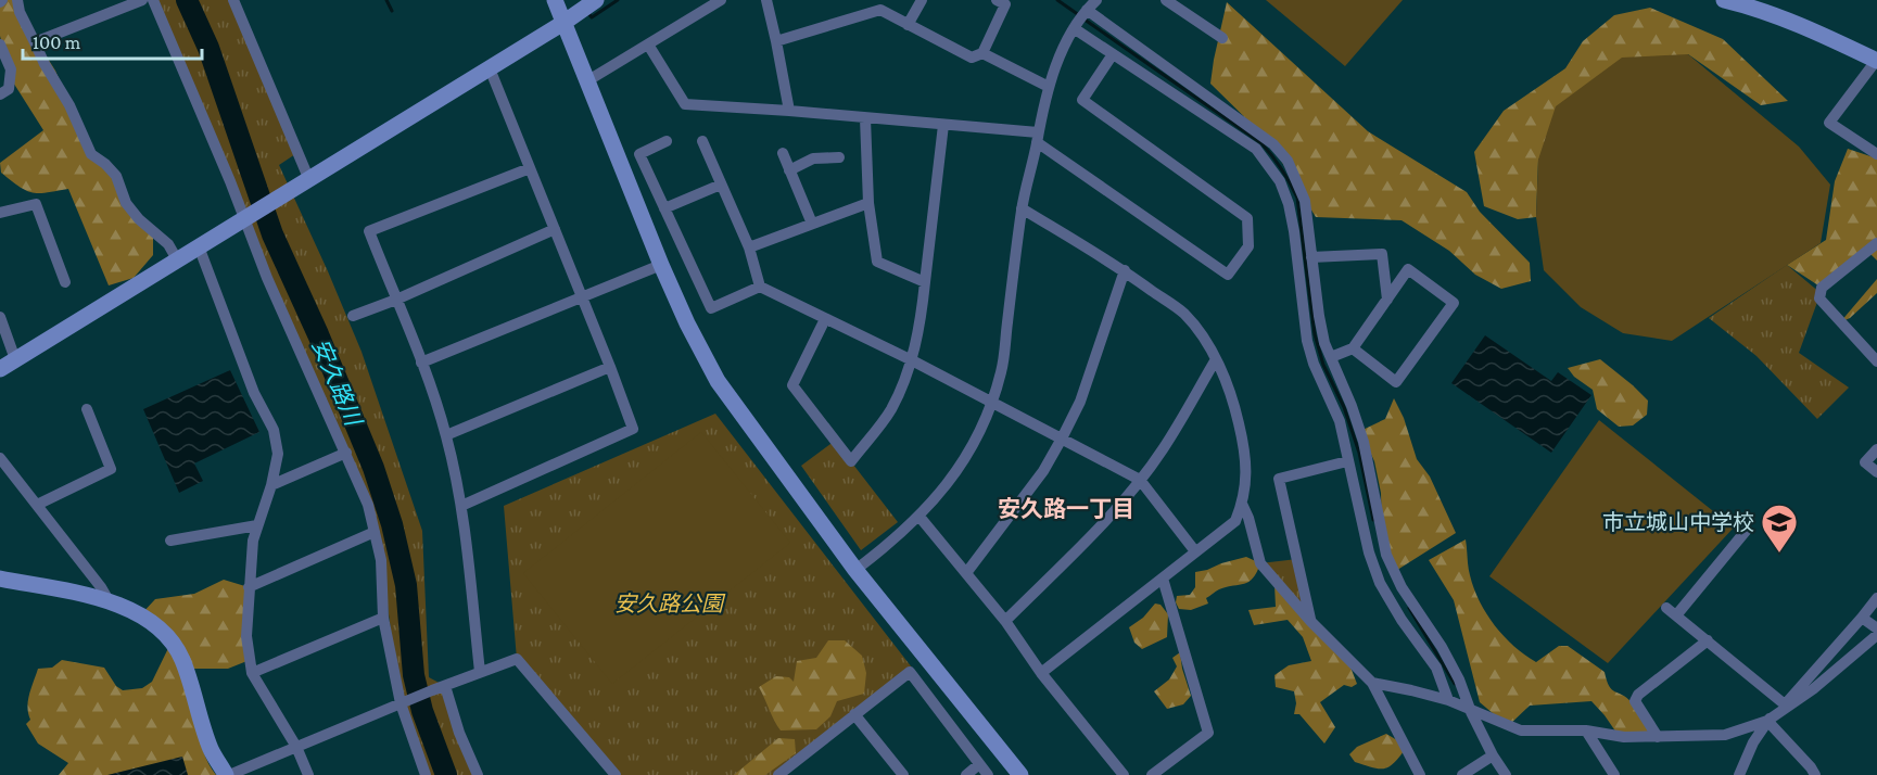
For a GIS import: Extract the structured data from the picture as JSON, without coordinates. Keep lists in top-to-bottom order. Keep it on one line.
{"districts":["安久路一丁目"],"water":["安久路川"],"parks":["安久路公園"],"places":{"school or university":["市立城山中学校"]},"scale_bar":"100 m"}
